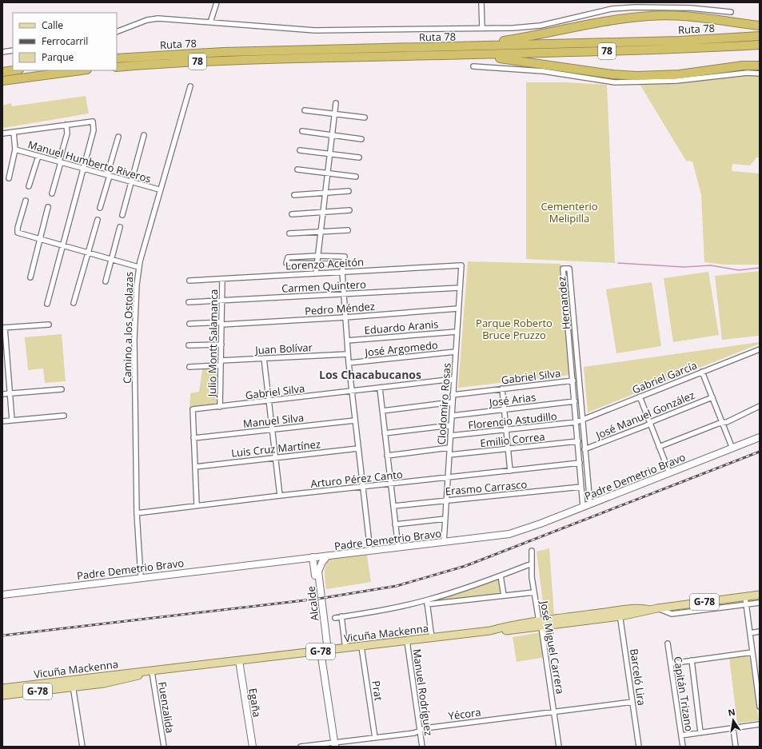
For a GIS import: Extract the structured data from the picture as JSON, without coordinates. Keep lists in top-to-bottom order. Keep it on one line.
{"streets":{"highway":["Ruta 78","78"],"main road":["G-78","Vicuña Mackenna"],"street":["Manuel Humberto Riveros","Lorenzo Aceitón","Carmen Quintero","Hernandez","Pedro Méndez","Eduardo Aranis","Camino a los Ostolazas","Julio Montt Salamanca","Juan Bolívar","José Argomedo","Gabriel Silva","Gabriel García","José Arias","Clodomiro Rosas","José Manuel González","Manuel Silva","Florencio Astudillo","Emilio Correa","Luis Cruz Martínez","Padre Demetrio Bravo","Arturo Pérez Canto","Erasmo Carrasco","Alcalde","José Miguel Carrera","Barceló Lira","Prat","Manuel Rodríguez","Capitán Trizano","Egaña","Fuenzalida","Yécora"]},"crossings":[["Manuel Humberto Riveros","Camino a los Ostolazas"],["Lorenzo Aceitón","Julio Montt Salamanca"],["Lorenzo Aceitón","Clodomiro Rosas"],["Carmen Quintero","Julio Montt Salamanca"],["Carmen Quintero","Clodomiro Rosas"],["Hernandez","Gabriel Silva"],["Hernandez","Gabriel García"],["Hernandez","José Arias"],["Hernandez","José Manuel González"],["Hernandez","Florencio Astudillo"],["Hernandez","Emilio Correa"],["Hernandez","Padre Demetrio Bravo"],["Hernandez","Arturo Pérez Canto"],["Hernandez","Erasmo Carrasco"],["Pedro Méndez","Julio Montt Salamanca"],["Pedro Méndez","Clodomiro Rosas"],["Eduardo Aranis","Clodomiro Rosas"],["Camino a los Ostolazas","Padre Demetrio Bravo"],["Camino a los Ostolazas","Arturo Pérez Canto"],["Julio Montt Salamanca","Juan Bolívar"],["Julio Montt Salamanca","Gabriel Silva"],["José Argomedo","Clodomiro Rosas"],["Gabriel Silva","Clodomiro Rosas"],["Gabriel Silva","Manuel Silva"],["Gabriel García","Florencio Astudillo"],["José Arias","Clodomiro Rosas"],["Clodomiro Rosas","Florencio Astudillo"],["Clodomiro Rosas","Emilio Correa"],["Clodomiro Rosas","Padre Demetrio Bravo"],["Clodomiro Rosas","Arturo Pérez Canto"],["Clodomiro Rosas","Erasmo Carrasco"],["Padre Demetrio Bravo","Alcalde"],["Alcalde","Vicuña Mackenna"],["Alcalde","Yécora"],["Vicuña Mackenna","José Miguel Carrera"],["Vicuña Mackenna","Barceló Lira"],["Vicuña Mackenna","Prat"],["Vicuña Mackenna","Manuel Rodríguez"],["Vicuña Mackenna","Egaña"],["Vicuña Mackenna","Fuenzalida"],["José Miguel Carrera","Yécora"],["Barceló Lira","Yécora"],["Prat","Yécora"],["Manuel Rodríguez","Yécora"]],"districts":["Los Chacabucanos"],"parks":["Cementerio Melipilla","Parque Roberto Bruce Pruzzo"],"legend":["Calle","Ferrocarril","Parque"],"north":"top"}
